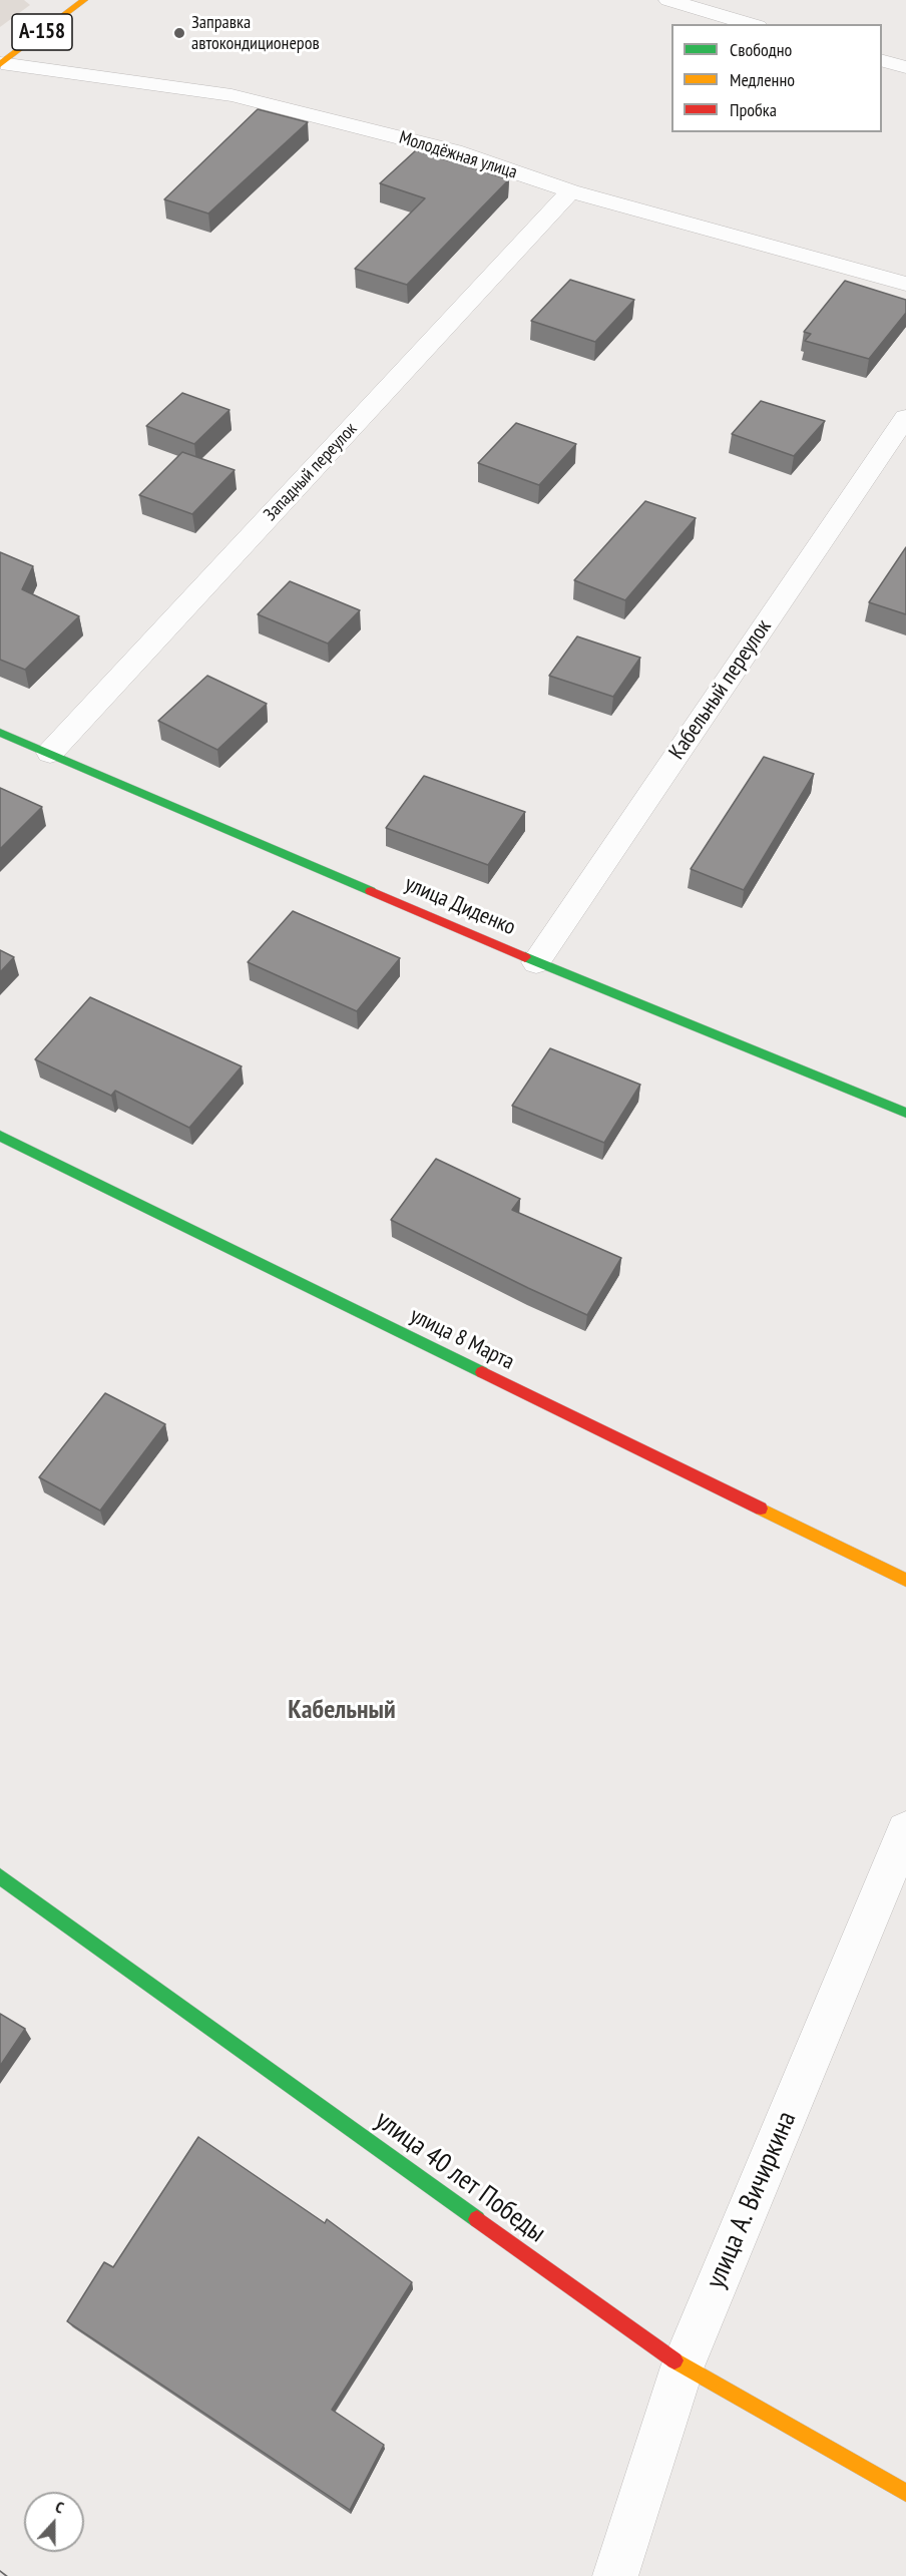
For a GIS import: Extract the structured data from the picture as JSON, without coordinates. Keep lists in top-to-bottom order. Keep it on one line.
{"streets":{"street":["А-158","Молодёжная улица","Западный переулок","Кабельный переулок","улица Диденко","улица 8 Марта","улица 40 лет Победы","улица А. Вичиркина"]},"crossings":[["А-158","Молодёжная улица"],["Молодёжная улица","Западный переулок"],["Западный переулок","улица Диденко"],["Кабельный переулок","улица Диденко"],["улица 40 лет Победы","улица А. Вичиркина"]],"districts":["Кабельный"],"places":["Заправка автокондиционеров"],"legend":["Свободно","Медленно","Пробка"],"north":"top"}
